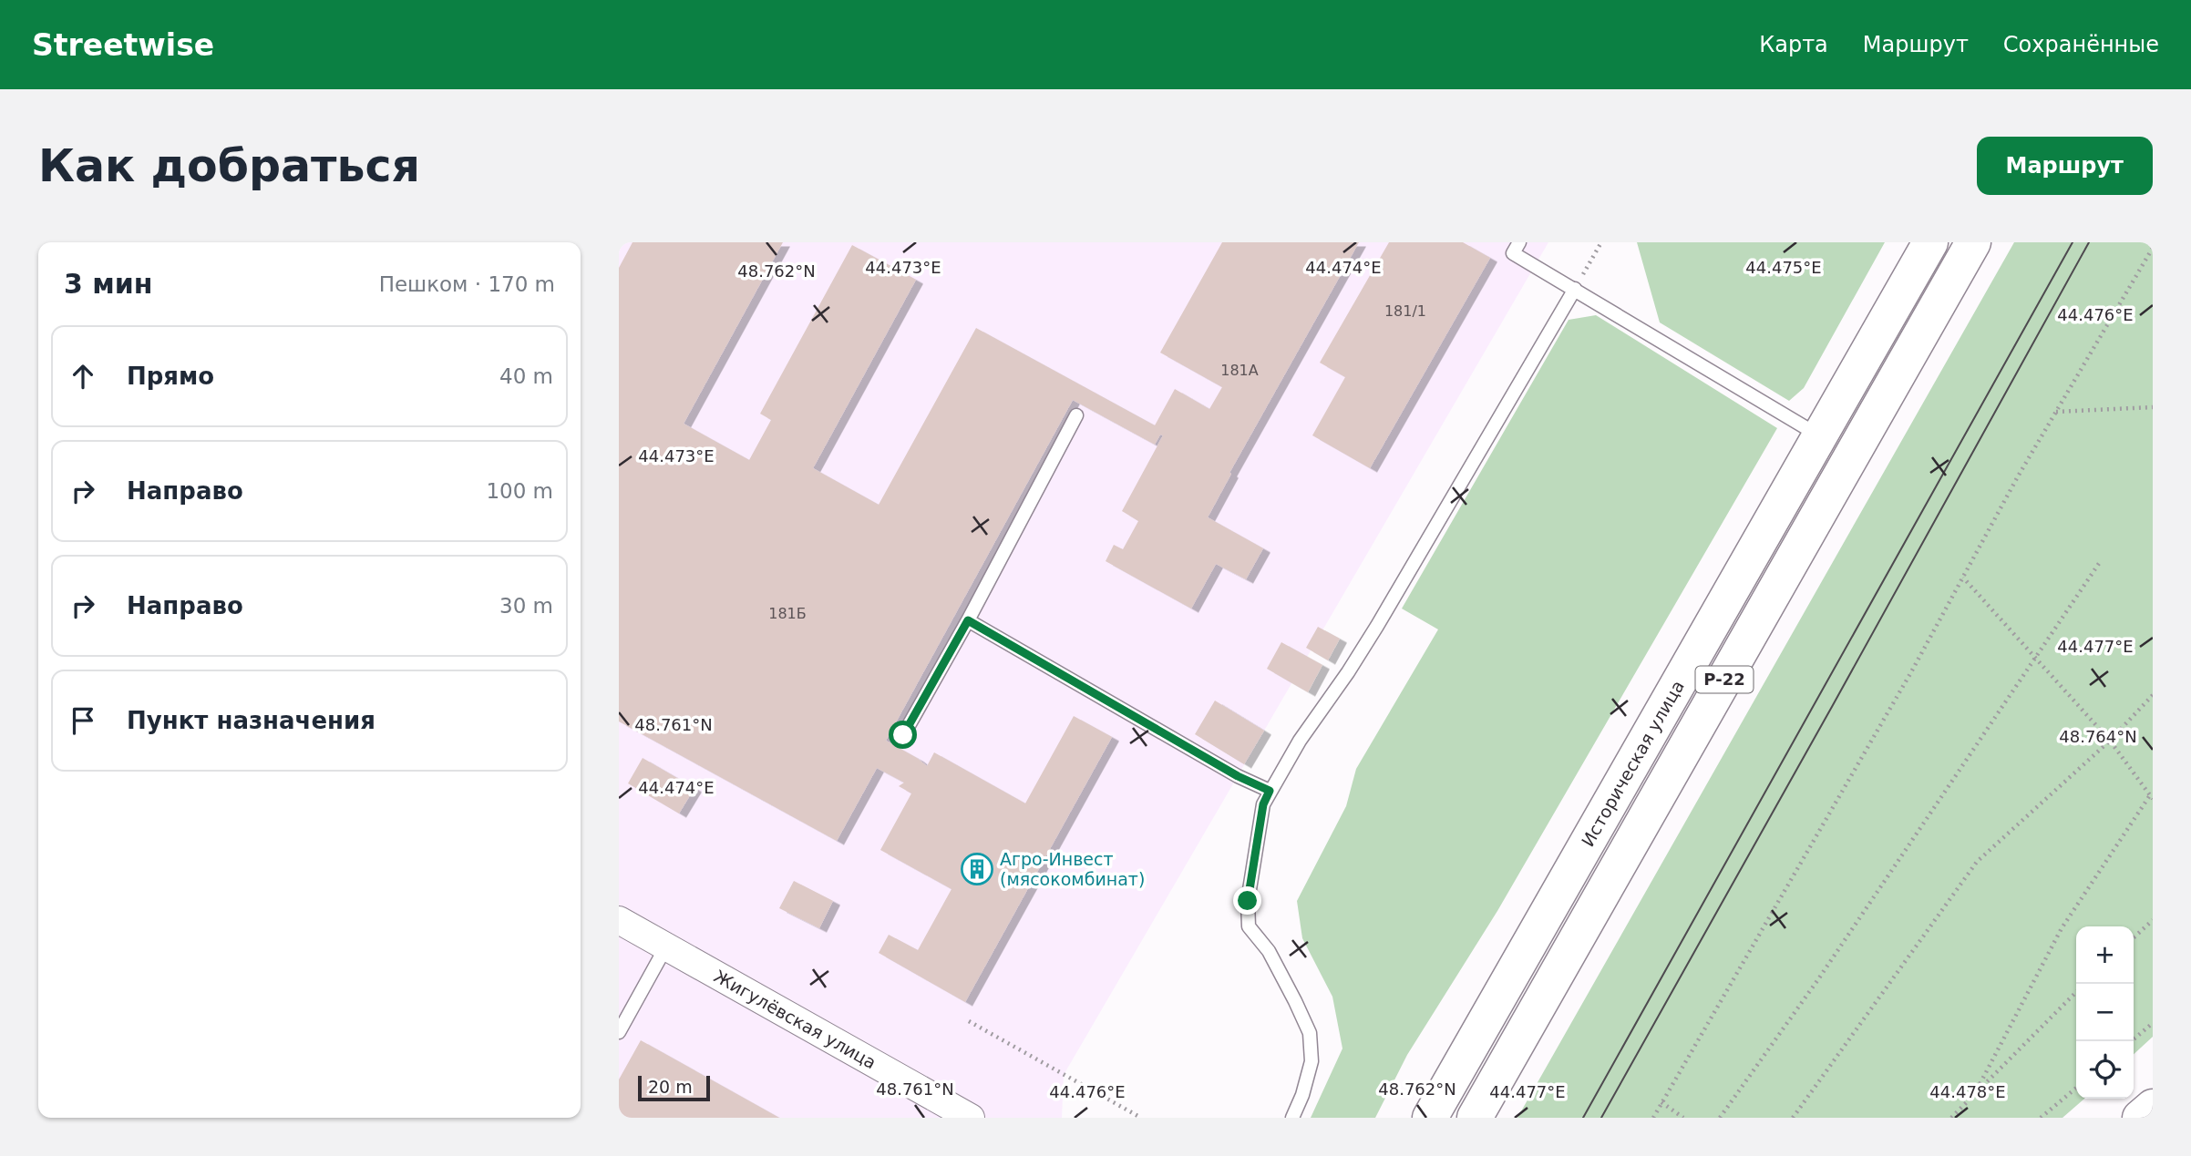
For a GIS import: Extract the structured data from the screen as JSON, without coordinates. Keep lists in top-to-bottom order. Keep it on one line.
{"streets":{"main road":["Р-22","Историческая улица"],"street":["Жигулёвская улица"]},"places":{"building":["Агро-Инвест (мясокомбинат)"]},"house_numbers":["181/1","181А","181Б"],"scale_bar":"20 m","page":{"header":"Streetwise","nav":["Карта","Маршрут","Сохранённые"],"buttons":"Маршрут","title":"Как добраться","heading":["3 мин","Пешком · 170 m"],"list":[["Прямо","40 m"],["Направо","100 m"],["Направо","30 m"],"Пункт назначения"],"map_buttons":["+","−"],"scale":"20 m"},"coordinates":["44.473°E","44.474°E","44.475°E","48.762°N","44.476°E","44.477°E","48.761°N","48.764°N","44.478°E"]}
